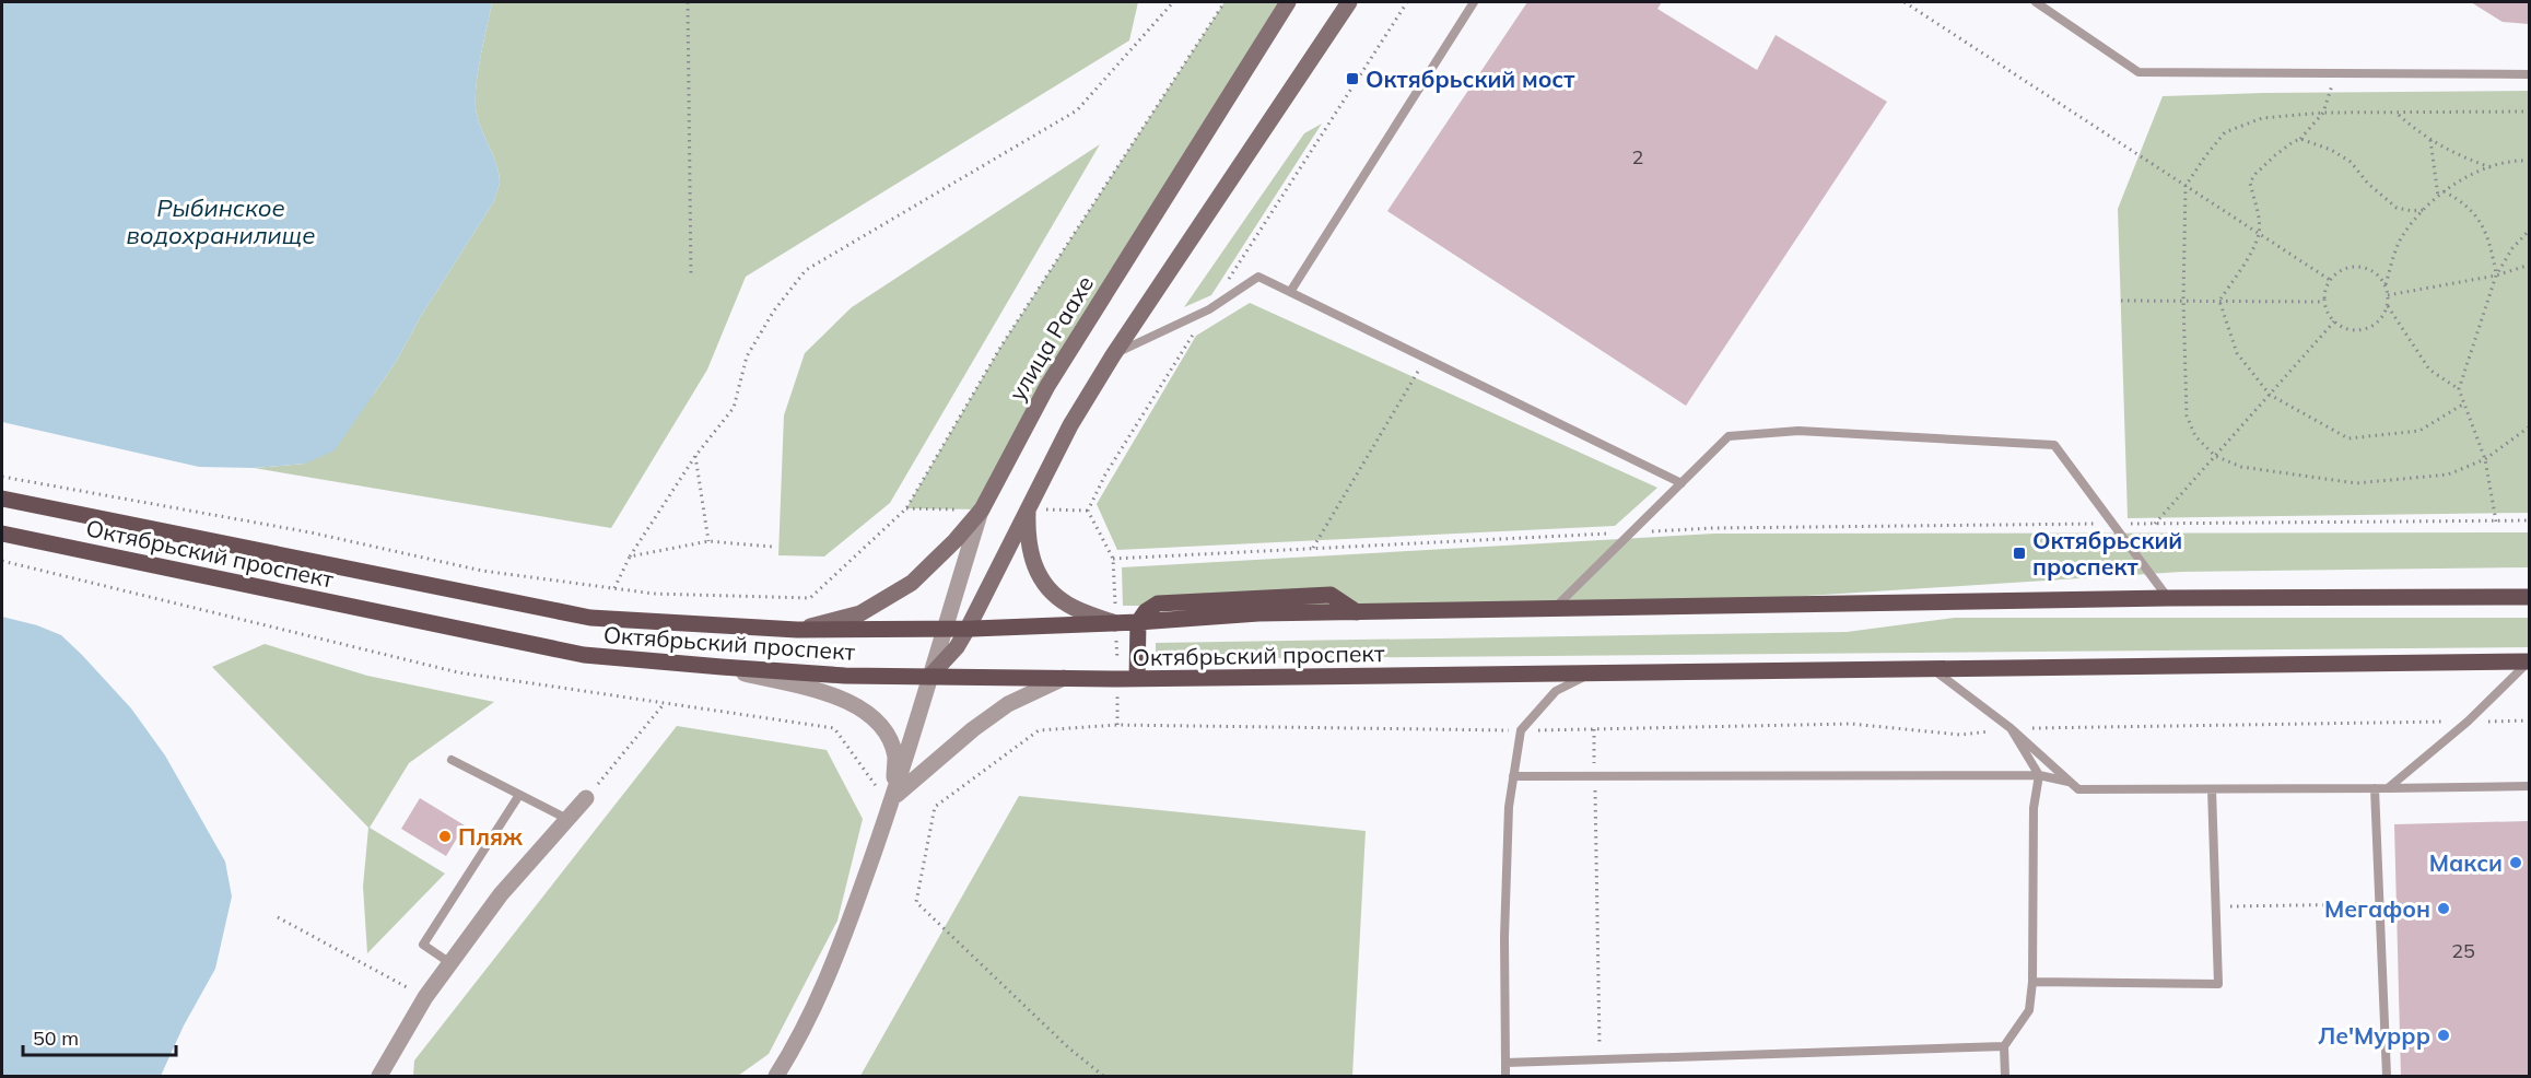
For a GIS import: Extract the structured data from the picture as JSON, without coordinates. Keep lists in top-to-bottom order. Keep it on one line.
{"streets":{"main road":["улица Раахе","Октябрьский проспект"]},"crossings":[["улица Раахе","Октябрьский проспект"]],"water":["Рыбинское водохранилище"],"places":{"transit":["Октябрьский мост","Октябрьский проспект"],"other":["Пляж","Макси","Мегафон","Ле'Муррр"]},"house_numbers":["2","25"],"scale_bar":"50 m"}
